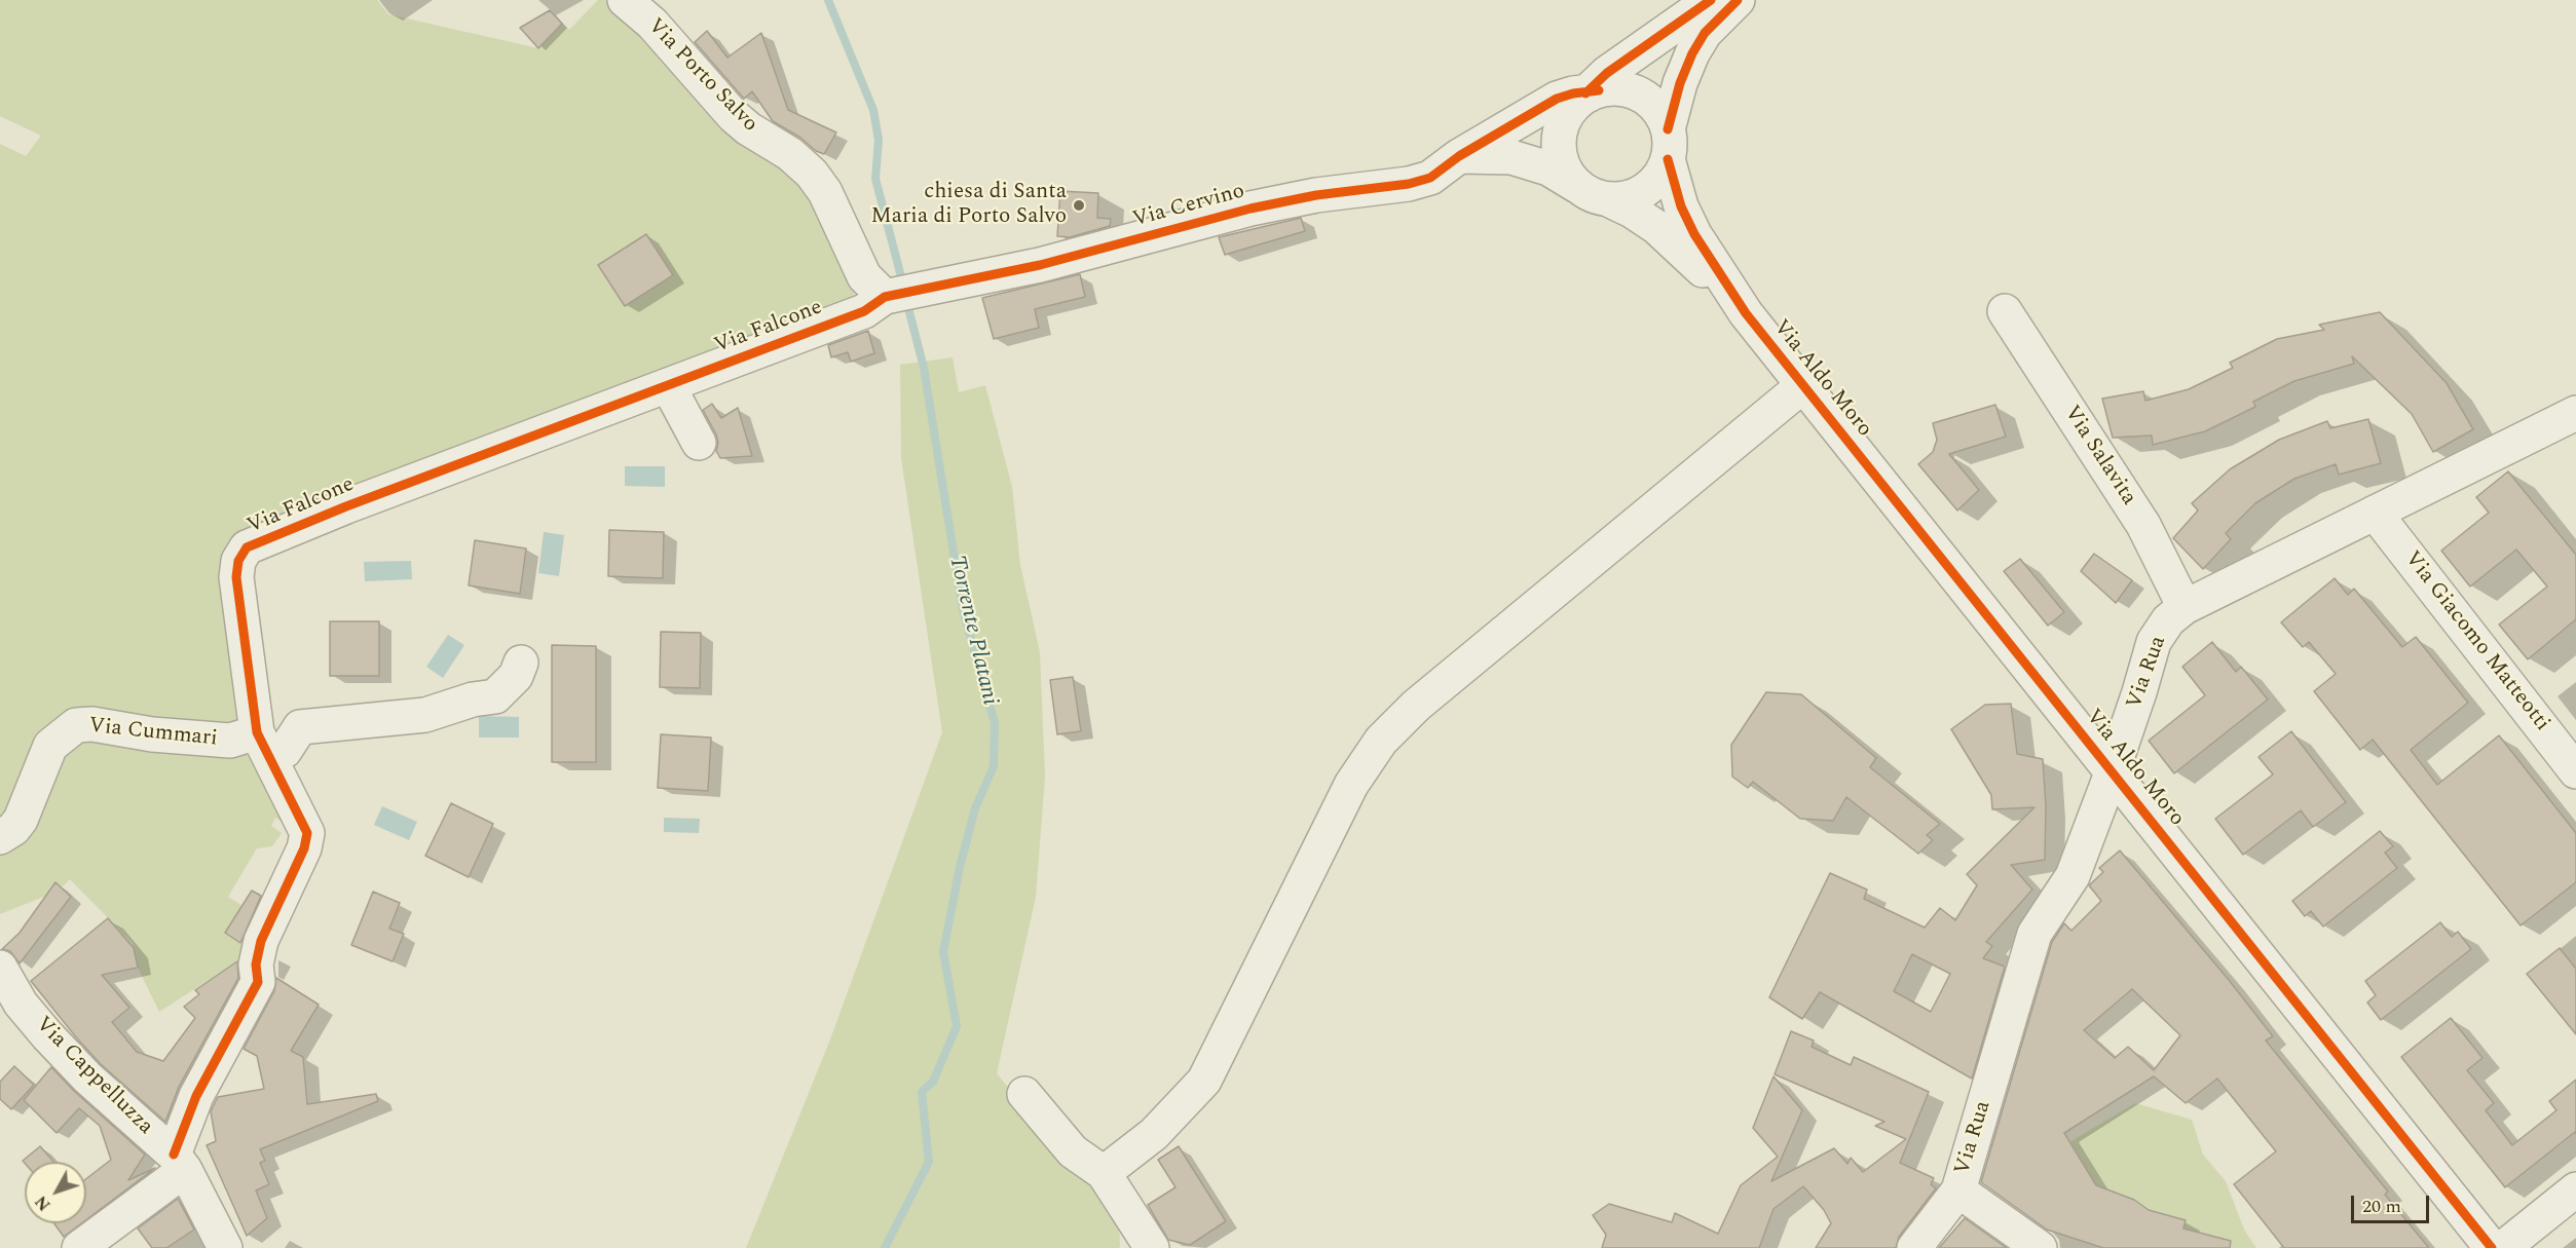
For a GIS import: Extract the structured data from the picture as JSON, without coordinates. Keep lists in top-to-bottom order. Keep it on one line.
{"streets":{"street":["Via Porto Salvo","Via Cervino","Via Falcone","Via Aldo Moro","Via Salavita","Via Giacomo Matteotti","Via Rua","Via Cummari","Via Cappelluzza"]},"crossings":[["Via Porto Salvo","Via Cervino"],["Via Porto Salvo","Via Falcone"],["Via Cervino","Via Falcone"],["Via Falcone","Via Cummari"],["Via Falcone","Via Cappelluzza"],["Via Aldo Moro","Via Rua"],["Via Salavita","Via Rua"],["Via Giacomo Matteotti","Via Rua"]],"water":["Torrente Platani"],"places":["chiesa di Santa Maria di Porto Salvo"],"scale_bar":"20 m","north":"bottom left"}
